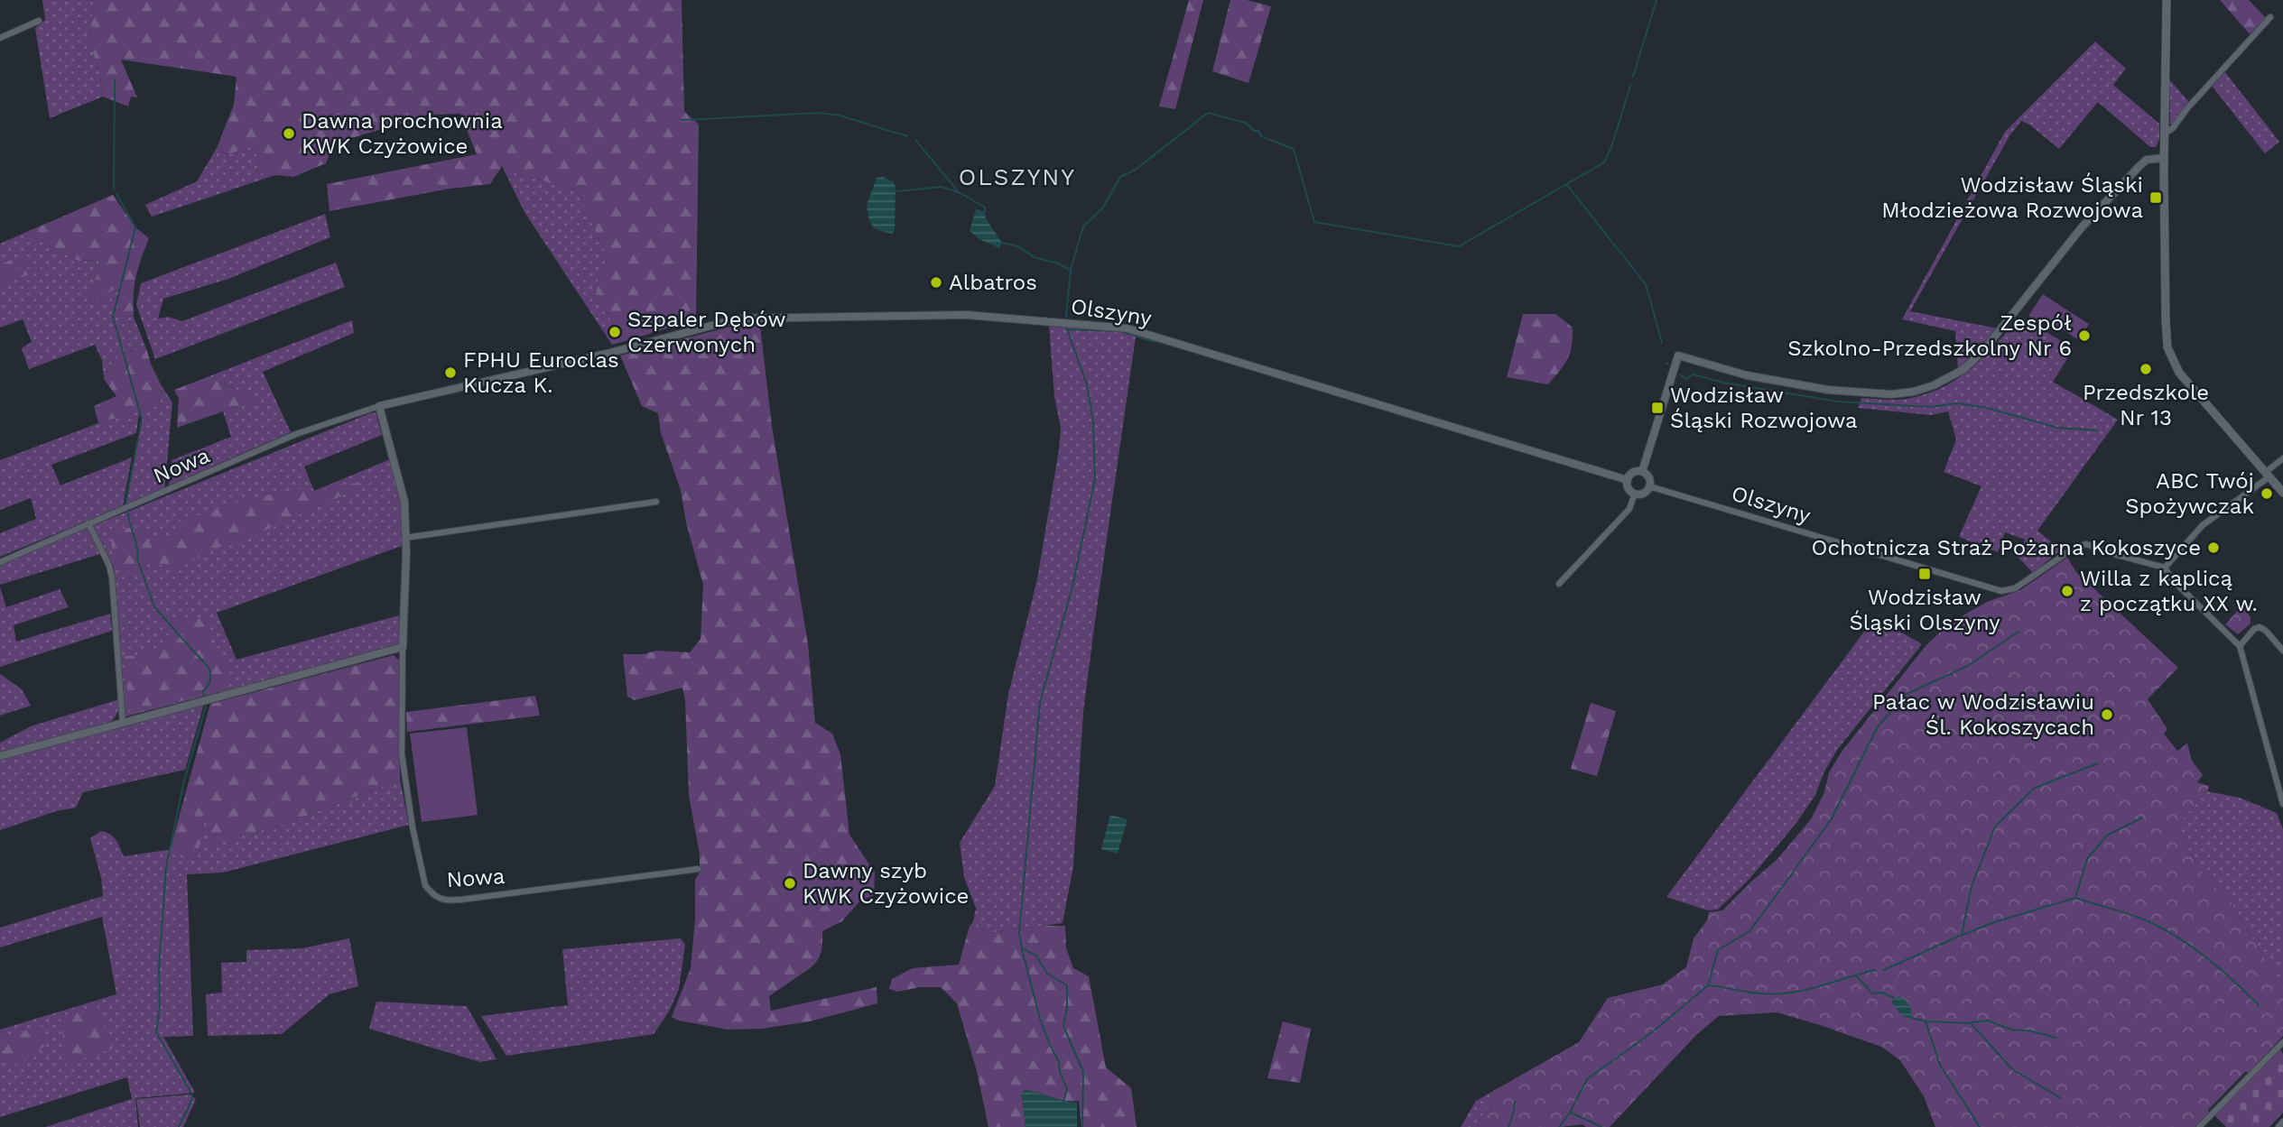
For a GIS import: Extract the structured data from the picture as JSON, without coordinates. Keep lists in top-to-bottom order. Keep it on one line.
{"streets":{"street":["Olszyny","Nowa"]},"crossings":[["Olszyny","Nowa"]],"districts":["OLSZYNY"],"places":{"other":["Dawna prochownia KWK Czyżowice","Albatros","Szpaler Dębów Czerwonych","Zespół Szkolno-Przedszkolny Nr 6","Przedszkole Nr 13","FPHU Euroclas Kucza K.","ABC Twój Spożywczak","Ochotnicza Straż Pożarna Kokoszyce","Willa z kaplicą z początku XX w.","Pałac w Wodzisławiu Śl. Kokoszycach","Dawny szyb KWK Czyżowice"],"transit":["Wodzisław Śląski Młodzieżowa Rozwojowa","Wodzisław Śląski Rozwojowa","Wodzisław Śląski Olszyny"]}}
